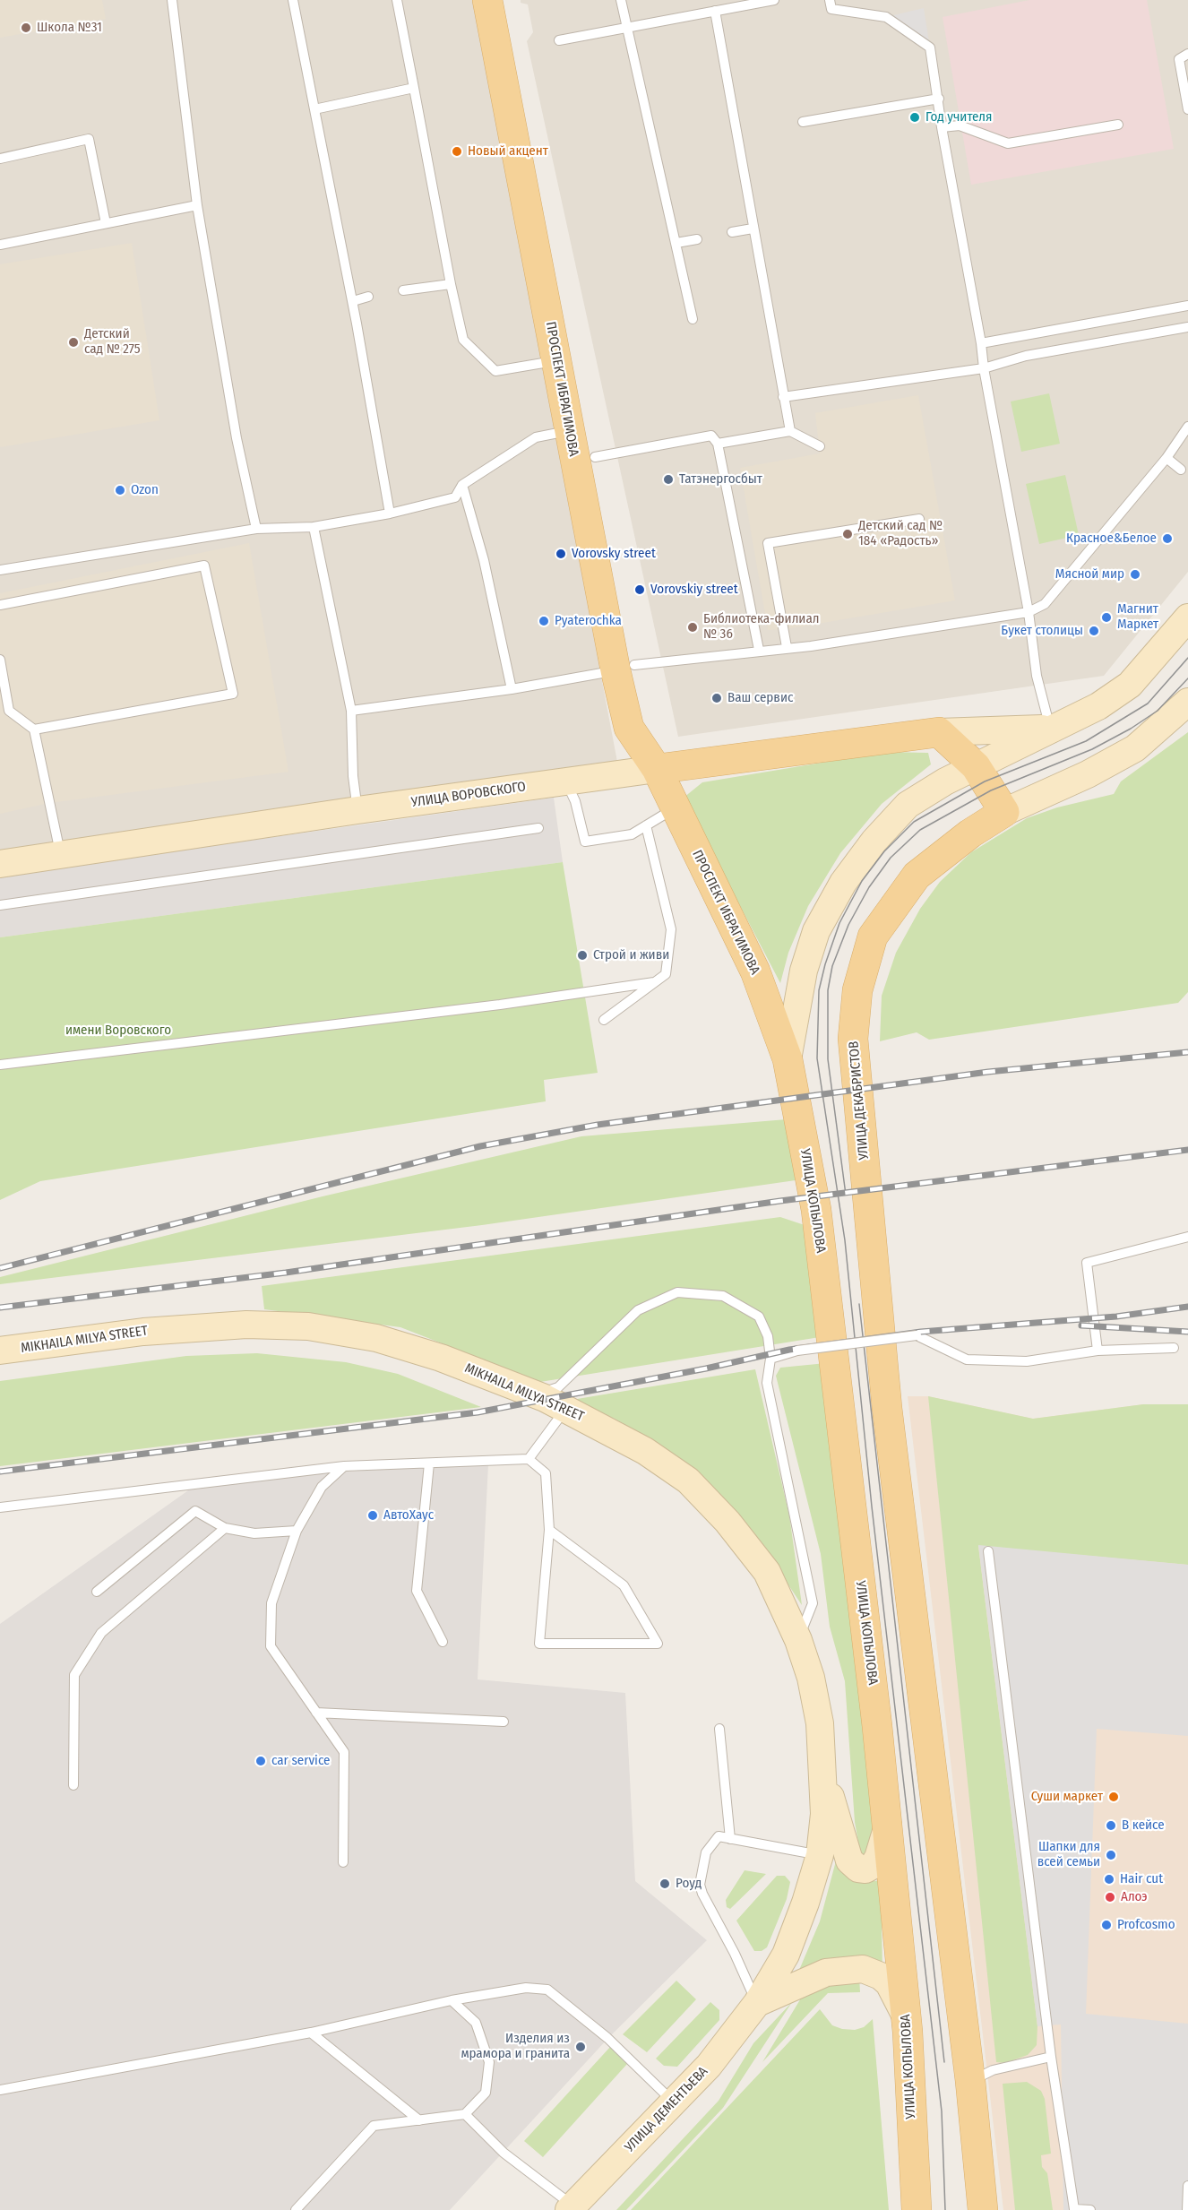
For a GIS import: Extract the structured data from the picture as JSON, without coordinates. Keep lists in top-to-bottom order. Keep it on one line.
{"streets":{"main road":["ПРОСПЕКТ ИБРАГИМОВА","УЛИЦА ВОРОВСКОГО","УЛИЦА ДЕКАБРИСТОВ","УЛИЦА КОПЫЛОВА","MIKHAILA MILYA STREET","УЛИЦА ДЕМЕНТЬЕВА"]},"crossings":[["ПРОСПЕКТ ИБРАГИМОВА","УЛИЦА ВОРОВСКОГО"],["ПРОСПЕКТ ИБРАГИМОВА","УЛИЦА КОПЫЛОВА"],["MIKHAILA MILYA STREET","УЛИЦА ДЕМЕНТЬЕВА"]],"parks":["имени Воровского"],"places":["Школа №31","Год учителя","Новый акцент","Детский сад № 275","Татэнергосбыт","Ozon","Детский сад № 184 «Радость»","Красное&Белое","Vorovsky street","Мясной мир","Vorovskiy street","Магнит Маркет","Pyaterochka","Библиотека-филиал № 36","Букет столицы","Ваш сервис","Строй и живи","АвтоХаус","car service","Суши маркет","В кейсе","Шапки для всей семьи","Hair cut","Роуд","Алоэ","Profcosmo","Изделия из мрамора и гранита"]}
